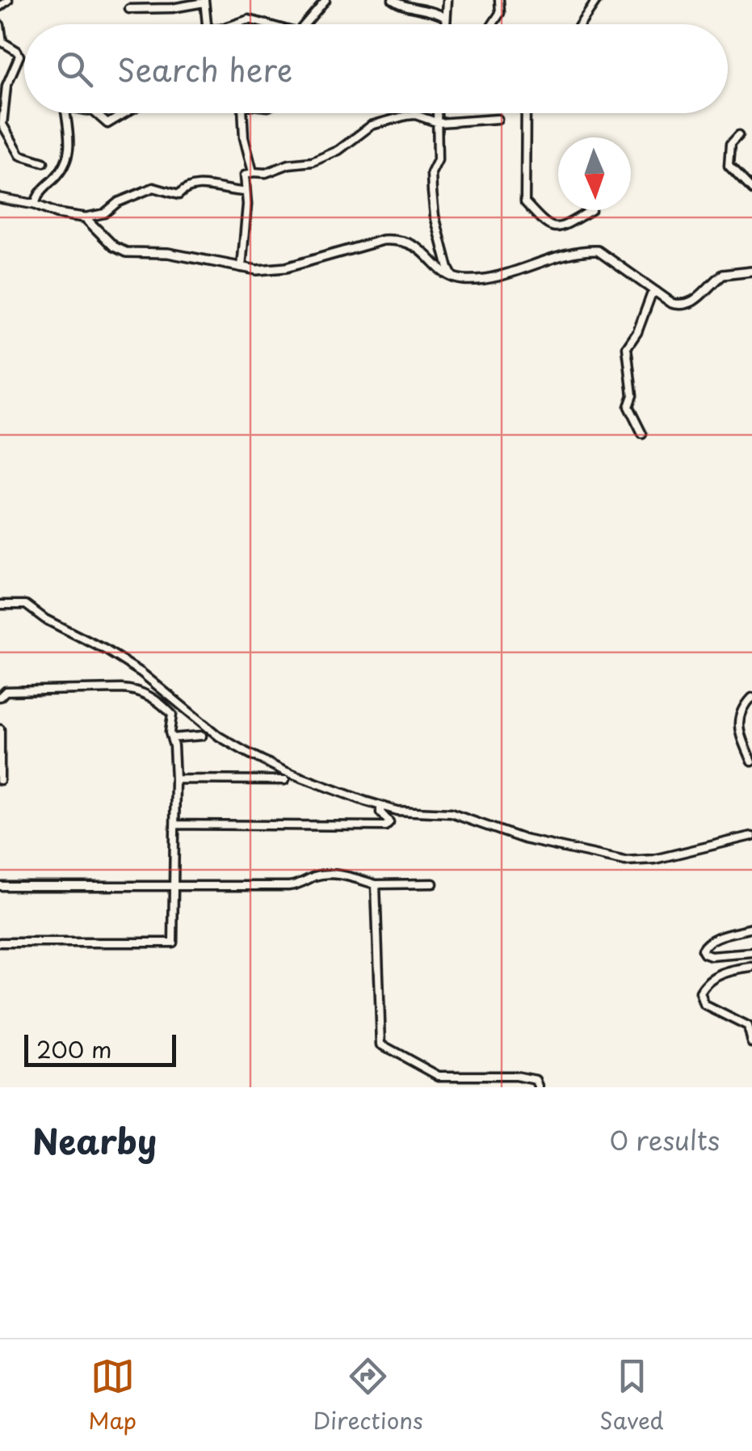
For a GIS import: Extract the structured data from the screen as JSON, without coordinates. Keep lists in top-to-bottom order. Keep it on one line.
{"scale_bar":"200 m","north":"bottom","page":{"search":"Search here","scale":"200 m","heading":["Nearby","0 results"],"nav":["Map","Directions","Saved"]}}
